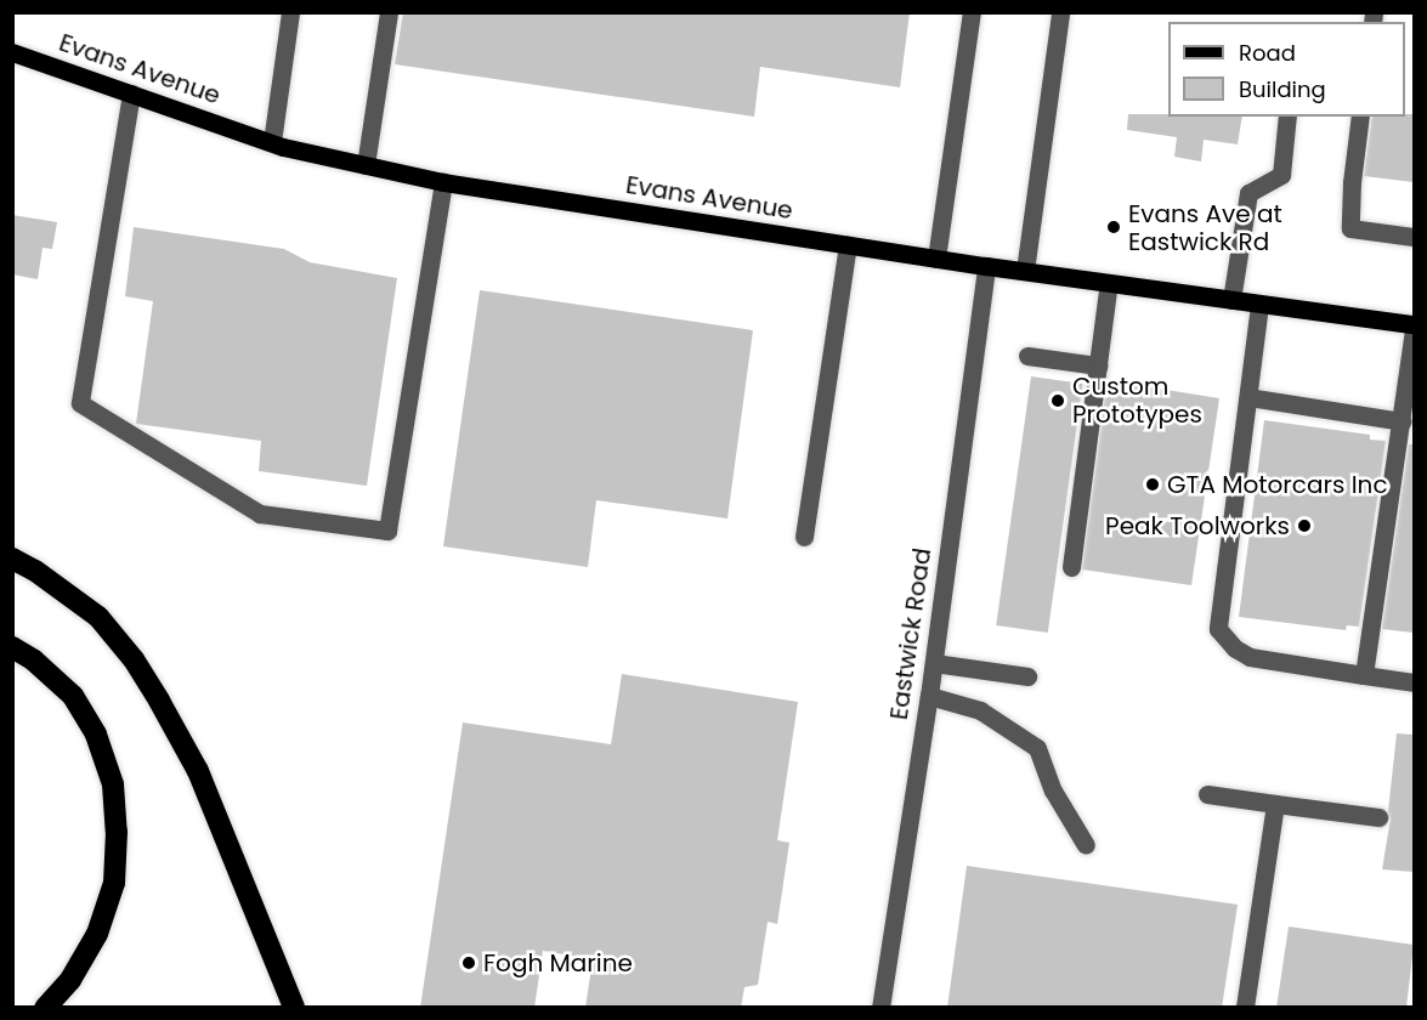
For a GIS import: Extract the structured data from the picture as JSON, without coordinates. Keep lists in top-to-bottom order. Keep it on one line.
{"streets":{"main road":["Evans Avenue"],"street":["Eastwick Road"]},"crossings":[["Evans Avenue","Eastwick Road"]],"places":["Evans Ave at Eastwick Rd","Custom Prototypes","GTA Motorcars Inc","Peak Toolworks","Fogh Marine"],"legend":["Road","Building"]}
